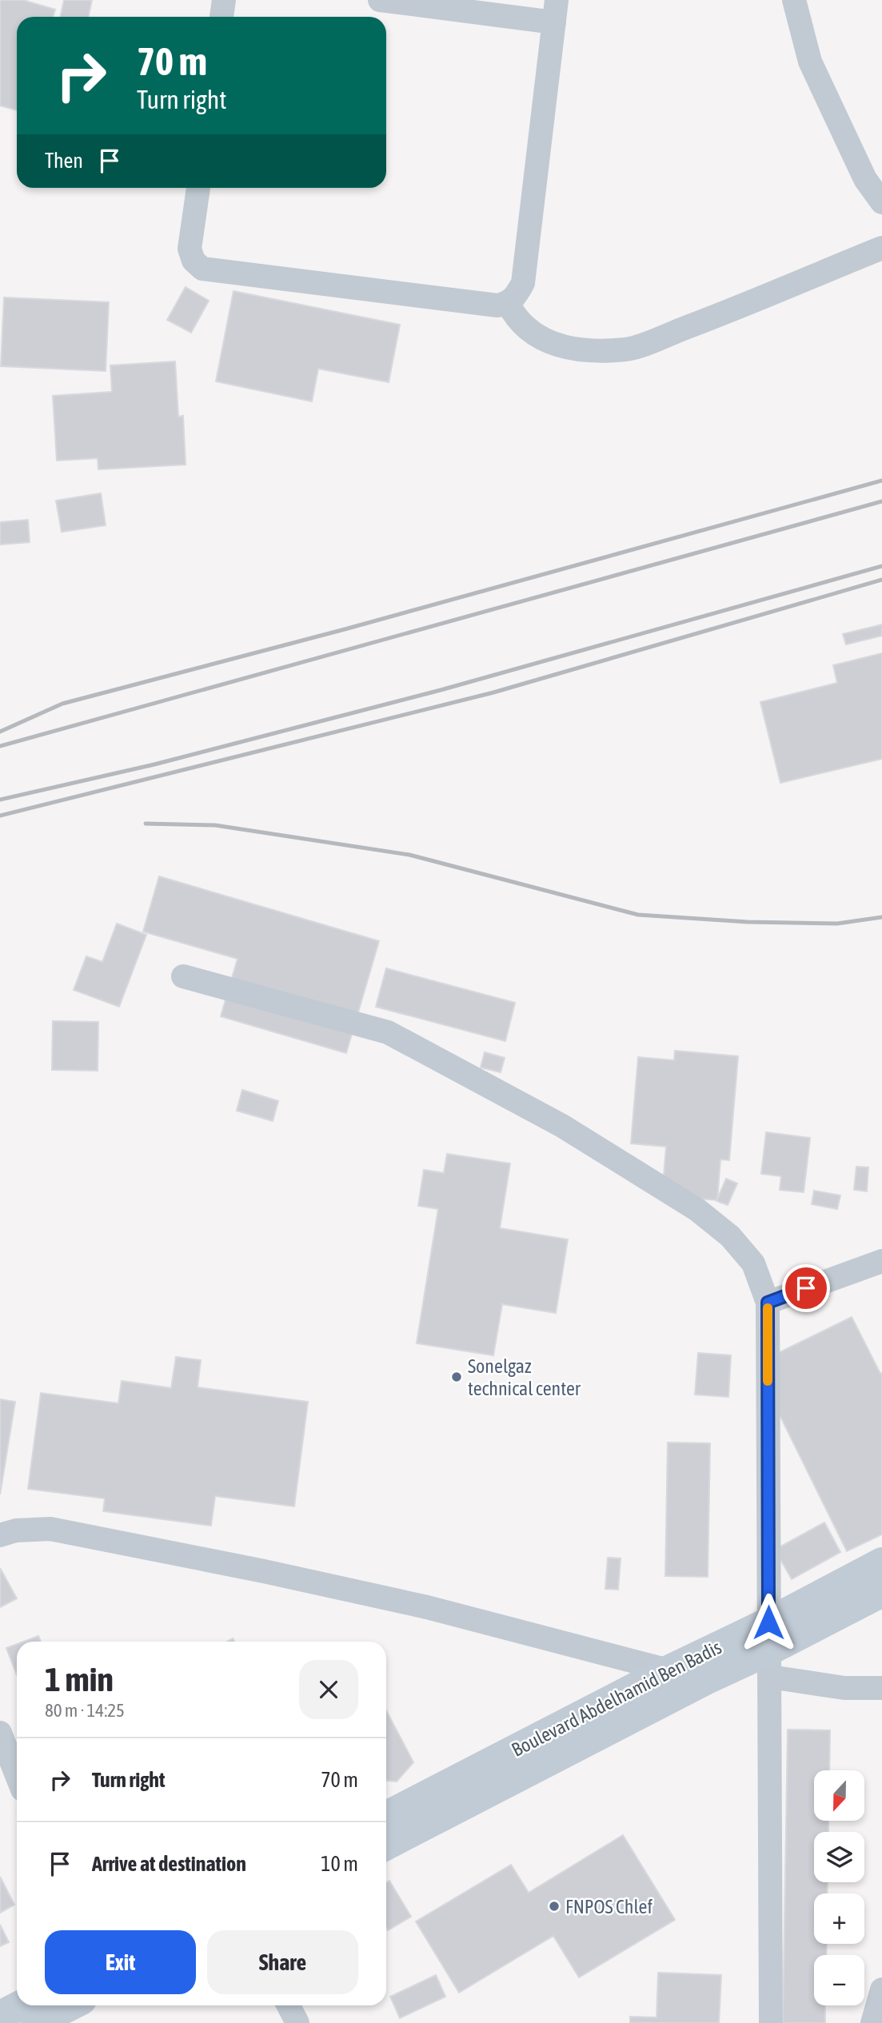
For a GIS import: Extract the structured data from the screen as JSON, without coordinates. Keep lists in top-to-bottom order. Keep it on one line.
{"streets":{"main road":["Boulevard Abdelhamid Ben Badis"]},"places":["Sonelgaz technical center","FNPOS Chlef"],"north":"bottom","page":{"turn":["70 m","Turn right"],"then":"Then","heading":["1 min","80 m · 14:25"],"list":[{"name":"Turn right","value":"70 m"},{"name":"Arrive at destination","value":"10 m"}],"map_buttons":["+","−"],"buttons":["Exit","Share"]}}
